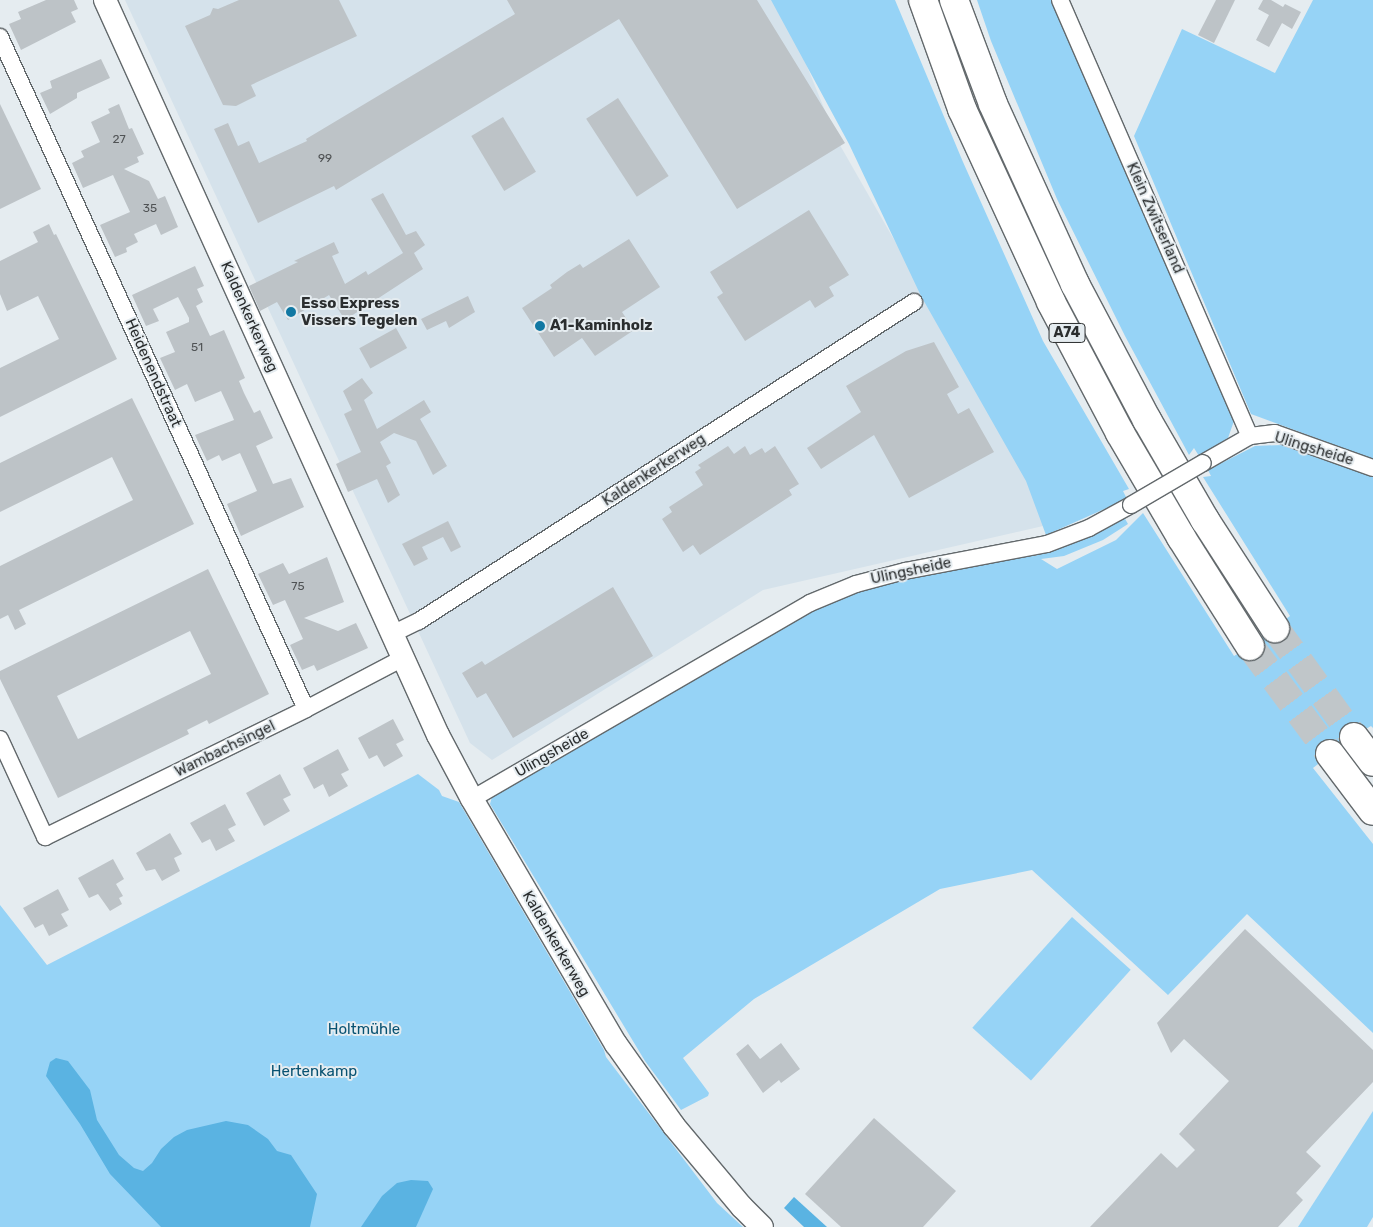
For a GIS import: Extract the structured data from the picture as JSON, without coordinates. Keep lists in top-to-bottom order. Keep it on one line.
{"streets":{"highway":["A74"],"main road":["Kaldenkerkerweg"],"street":["Klein Zwitserland","Heidenendstraat","Ulingsheide","Wambachsingel"]},"crossings":[["Klein Zwitserland","Ulingsheide"],["Kaldenkerkerweg","Ulingsheide"],["Kaldenkerkerweg","Wambachsingel"],["Heidenendstraat","Wambachsingel"]],"parks":["Holtmühle","Hertenkamp"],"places":["Esso Express Vissers Tegelen","A1-Kaminholz"],"house_numbers":["27","99","35","51","75"]}
